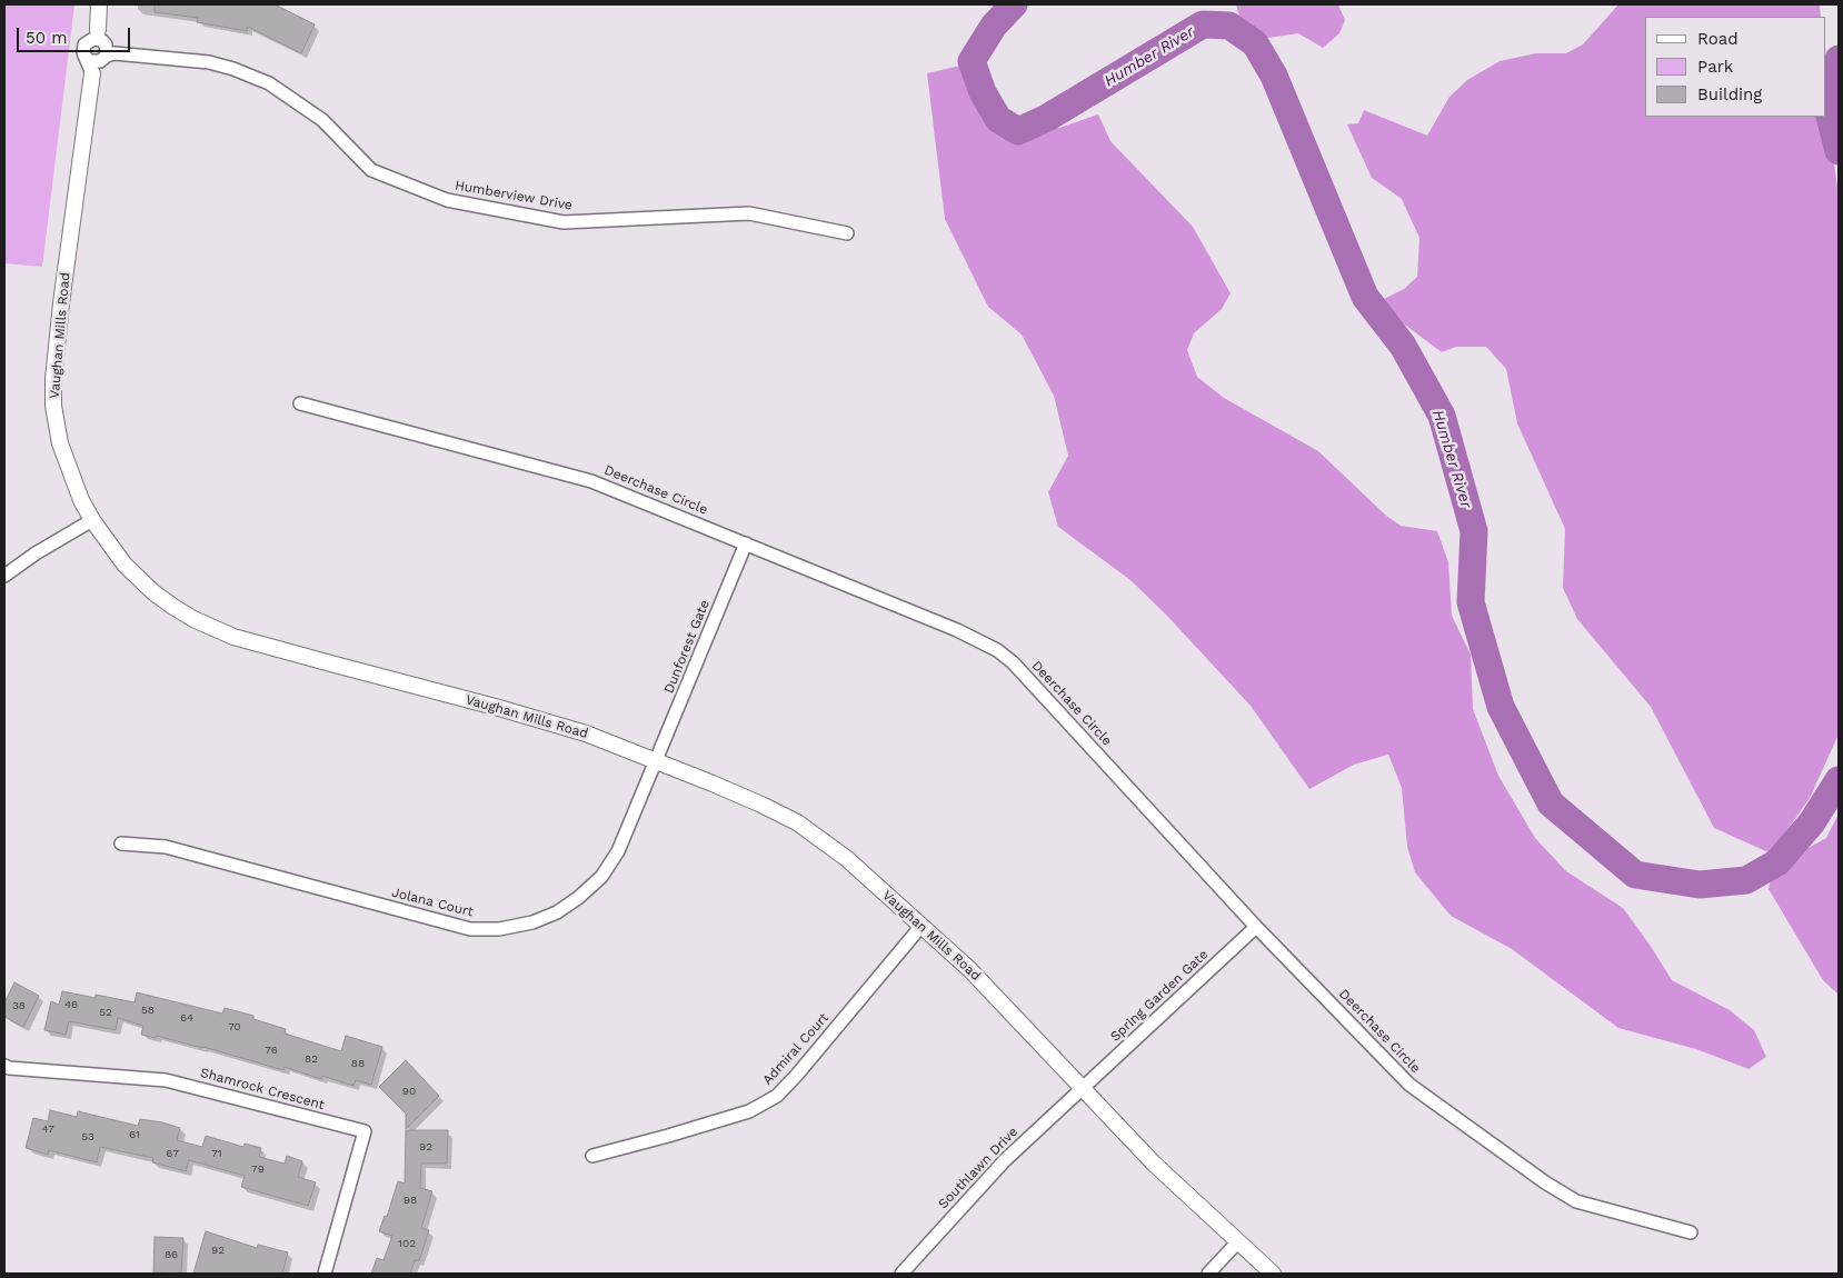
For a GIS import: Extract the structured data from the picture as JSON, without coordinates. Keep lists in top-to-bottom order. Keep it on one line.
{"streets":{"street":["Humberview Drive","Vaughan Mills Road","Deerchase Circle","Dunforest Gate","Jolana Court","Spring Garden Gate","Admiral Court","Shamrock Crescent","Southlawn Drive"]},"crossings":[["Humberview Drive","Vaughan Mills Road"],["Vaughan Mills Road","Dunforest Gate"],["Vaughan Mills Road","Jolana Court"],["Vaughan Mills Road","Spring Garden Gate"],["Vaughan Mills Road","Admiral Court"],["Vaughan Mills Road","Southlawn Drive"],["Deerchase Circle","Dunforest Gate"],["Deerchase Circle","Spring Garden Gate"],["Dunforest Gate","Jolana Court"],["Spring Garden Gate","Southlawn Drive"]],"water":["Humber River"],"house_numbers":["46","38","58","52","64","70","76","82","88","90","47","61","53","92","67","71","79","98","102","92","86"],"legend":["Road","Park","Building"],"scale_bar":"50 m"}
